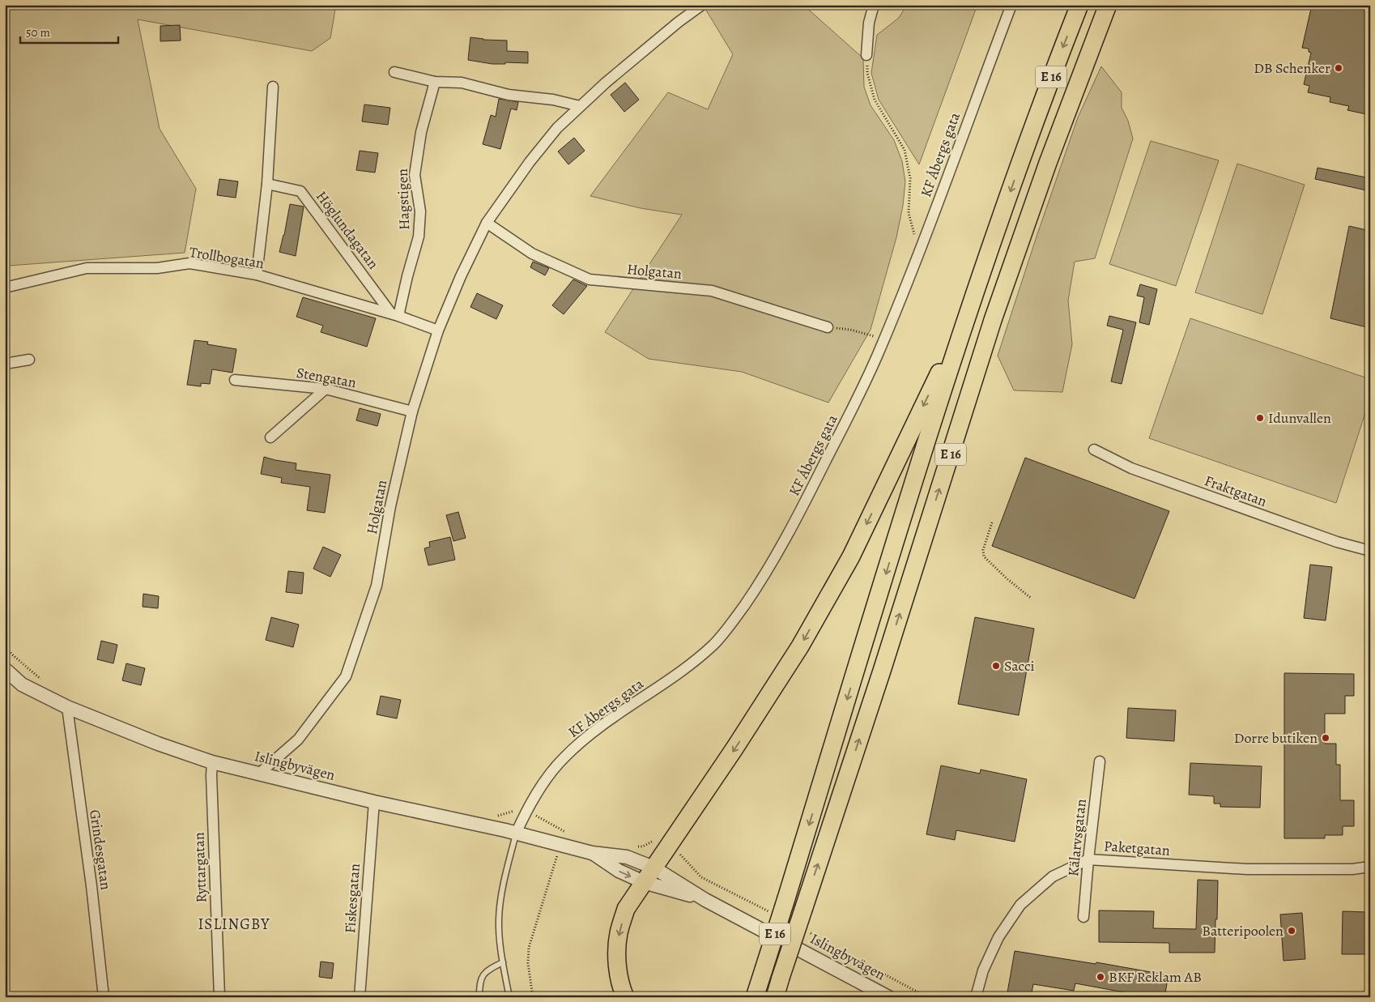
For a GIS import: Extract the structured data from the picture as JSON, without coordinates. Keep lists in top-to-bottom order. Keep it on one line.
{"streets":{"highway":["E 16"],"street":["KF Åbergs gata","Hagstigen","Höglundagatan","Trollbogatan","Holgatan","Stengatan","Fraktgatan","Islingbyvägen","Kälarvsgatan","Paketgatan","Grindesgatan","Ryttargatan","Fiskesgatan"]},"crossings":[["KF Åbergs gata","Islingbyvägen"],["Hagstigen","Höglundagatan"],["Hagstigen","Trollbogatan"],["Höglundagatan","Trollbogatan"],["Trollbogatan","Holgatan"],["Holgatan","Stengatan"],["Holgatan","Islingbyvägen"],["Islingbyvägen","Grindesgatan"],["Islingbyvägen","Ryttargatan"],["Islingbyvägen","Fiskesgatan"],["Kälarvsgatan","Paketgatan"]],"districts":["ISLINGBY"],"places":["DB Schenker","Idunvallen","Sacci","Dorre butiken","Batteripoolen","BKF Reklam AB"],"scale_bar":"50 m"}
